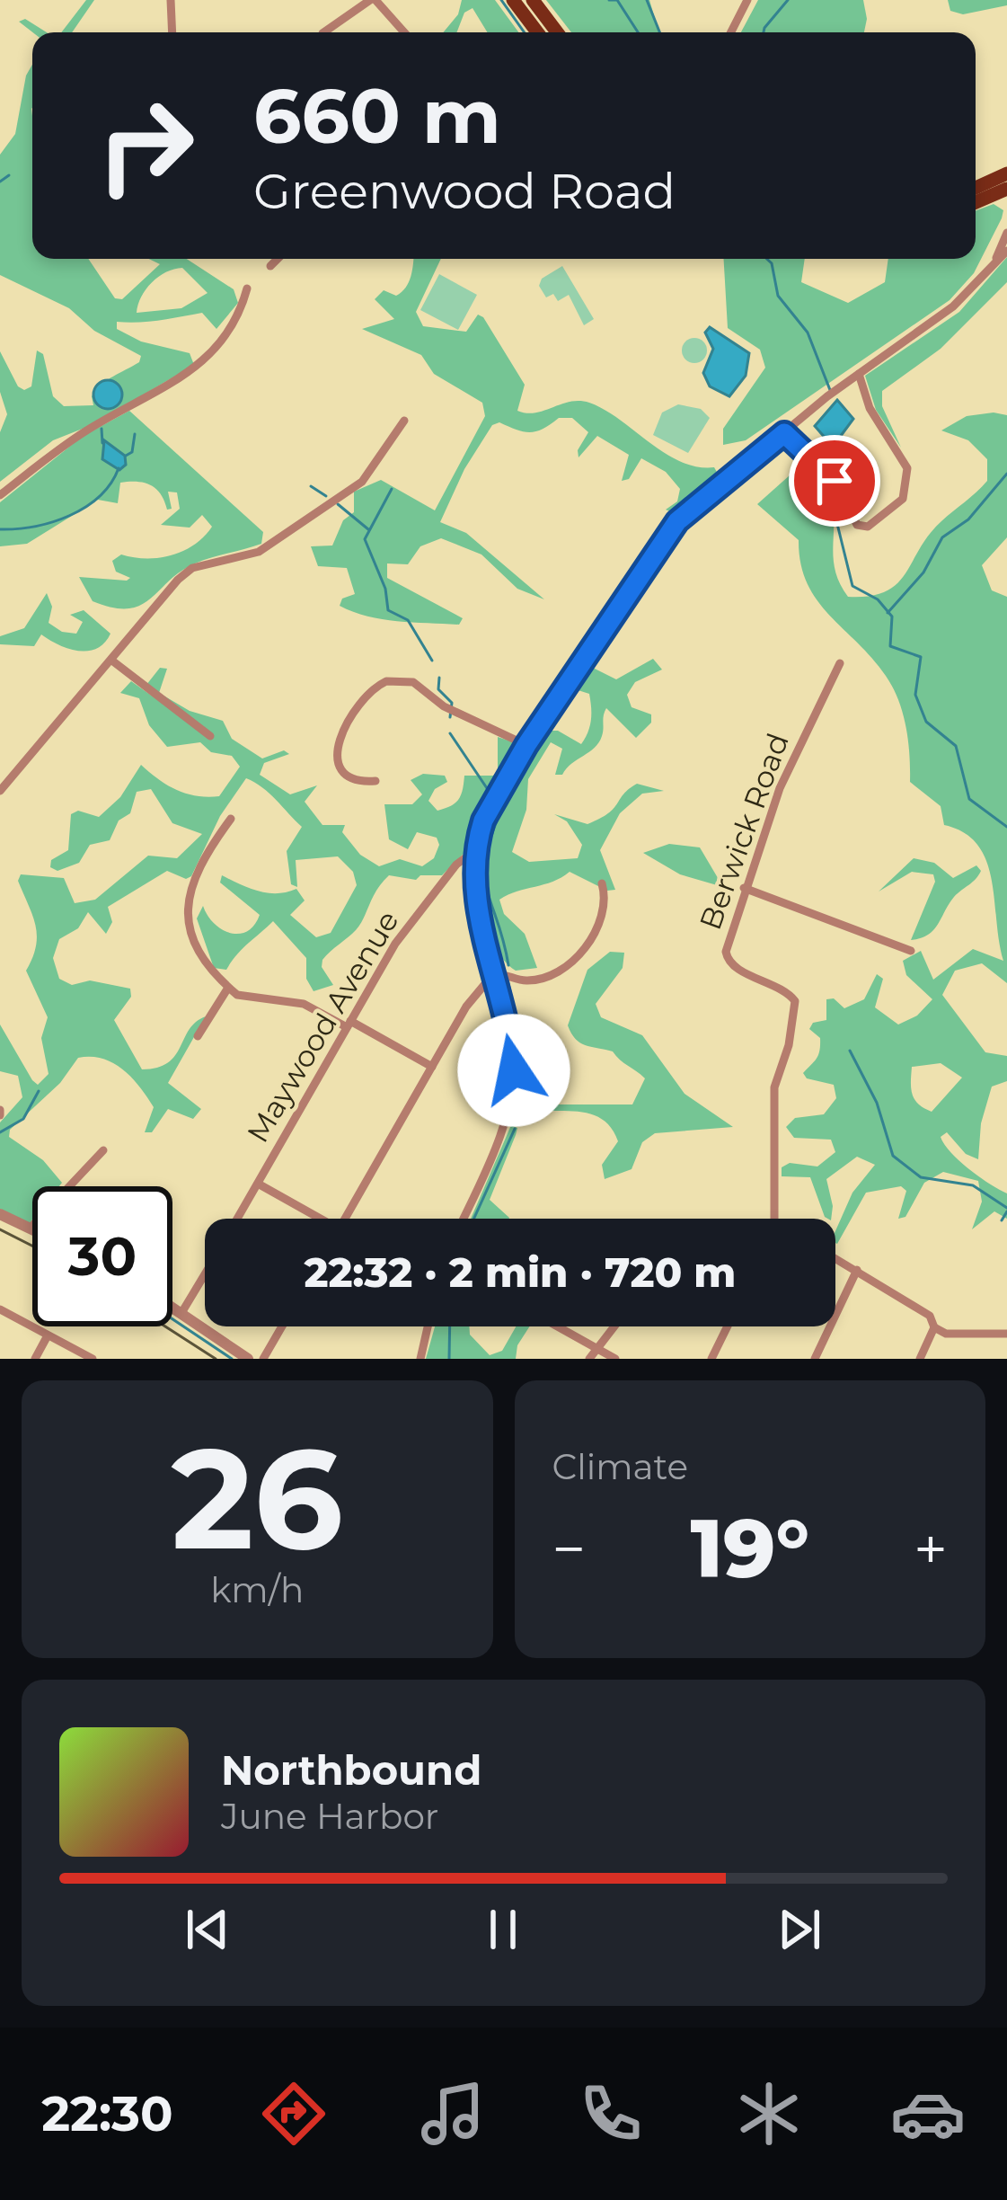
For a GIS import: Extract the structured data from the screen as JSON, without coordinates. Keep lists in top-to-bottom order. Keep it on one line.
{"streets":{"street":["Berwick Road","Maywood Avenue"]},"page":{"turn":["660 m","Greenwood Road"],"limit":"30","trip":"22:32 · 2 min · 720 m","tile":[["26","km/h"],"Climate"],"heat":["−","19°","+"],"song":["Northbound","June Harbor"],"tabs":"22:30"}}
